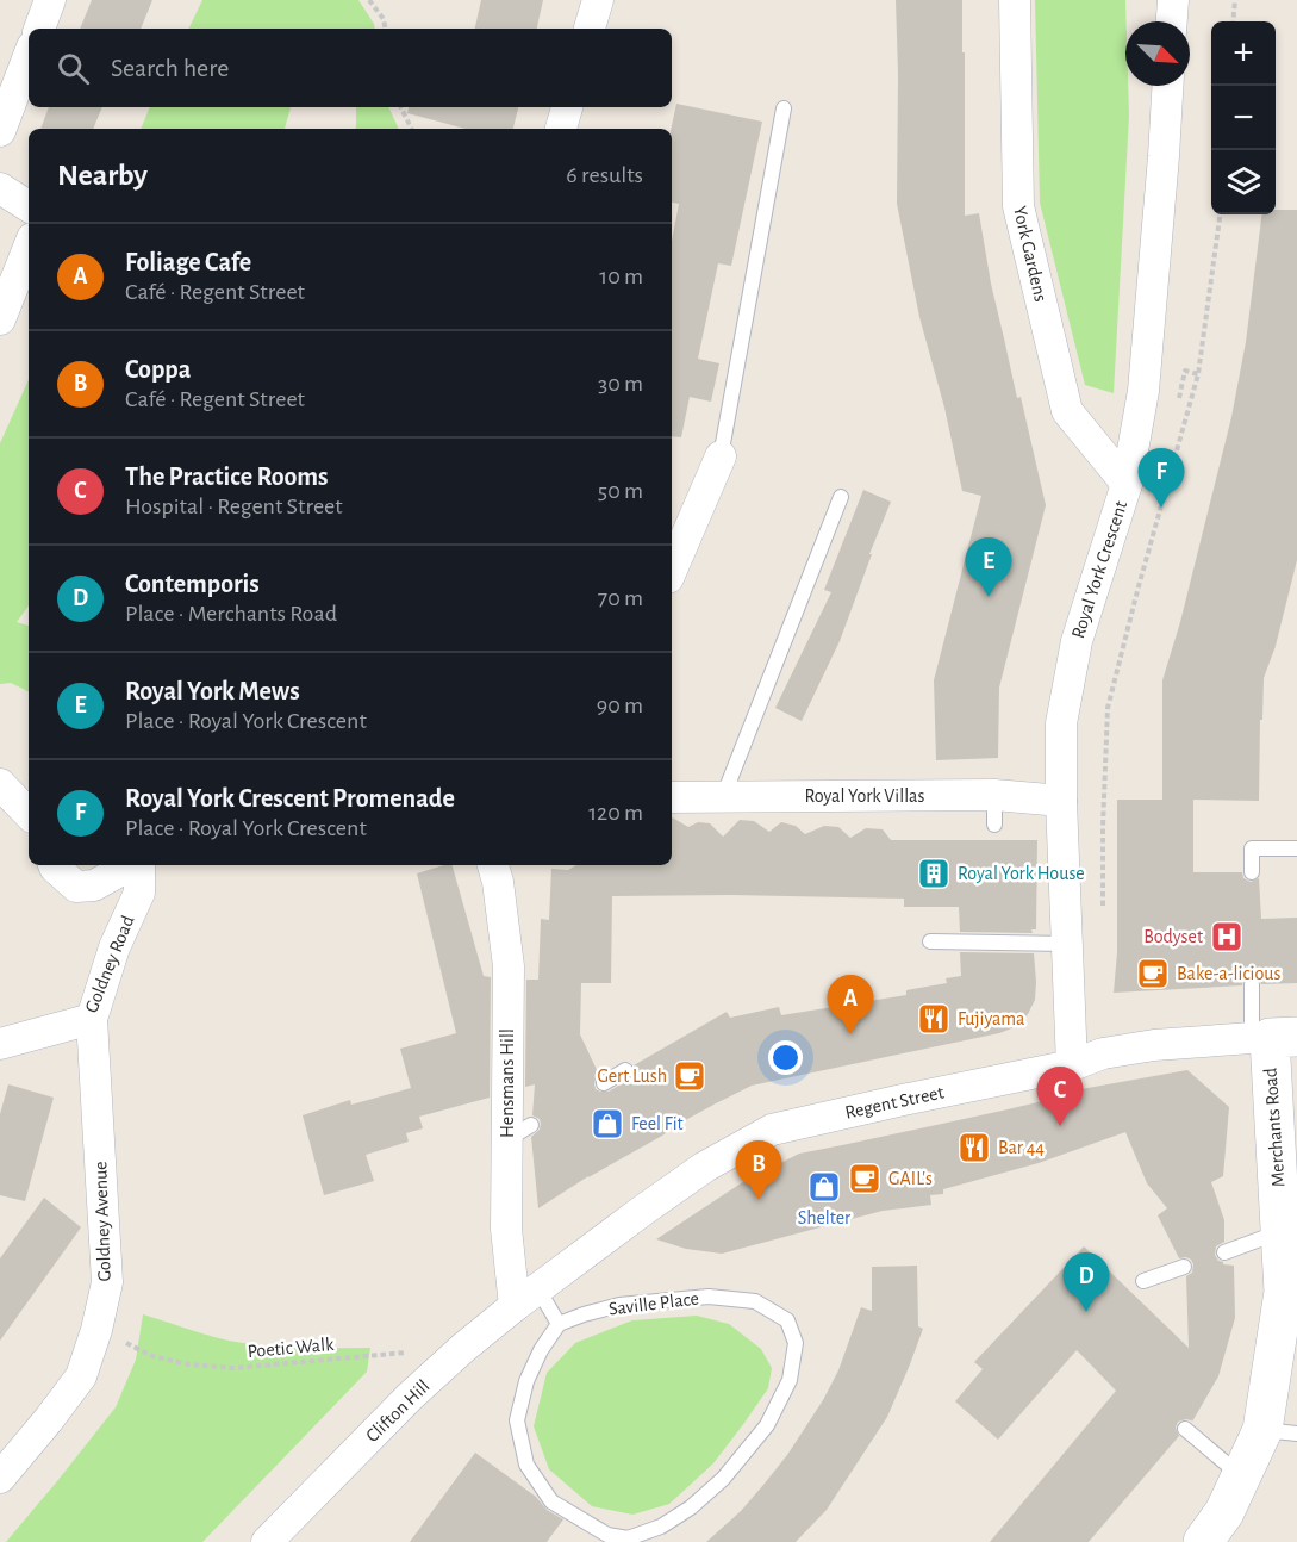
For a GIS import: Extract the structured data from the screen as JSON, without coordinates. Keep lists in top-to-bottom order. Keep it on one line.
{"streets":{"main road":["Merchants Road"],"street":["York Gardens","Royal York Crescent","Royal York Villas","Goldney Road","Hensmans Hill","Regent Street","Goldney Avenue","Clifton Hill"],"lane":["Saville Place"],"path":["Poetic Walk"]},"crossings":[["York Gardens","Royal York Crescent"],["Royal York Crescent","Royal York Villas"],["Royal York Crescent","Regent Street"],["Goldney Road","Goldney Avenue"],["Hensmans Hill","Regent Street"],["Hensmans Hill","Clifton Hill"],["Regent Street","Merchants Road"],["Regent Street","Clifton Hill"],["Poetic Walk","Clifton Hill"]],"places":{"building":["Royal York House"],"hospital":["Bodyset"],"cafe":["Bake-a-licious","Gert Lush","GAIL's"],"restaurant":["Fujiyama","Bar 44"],"shop":["Feel Fit","Shelter"]},"north":"bottom right","page":{"map_buttons":["+","−"],"search":"Search here","heading":["Nearby","6 results"],"list":[{"mark":"A","name":"Foliage Cafe","note":"Café · Regent Street","value":"10 m"},{"mark":"B","name":"Coppa","note":"Café · Regent Street","value":"30 m"},{"mark":"C","name":"The Practice Rooms","note":"Hospital · Regent Street","value":"50 m"},{"mark":"D","name":"Contemporis","note":"Place · Merchants Road","value":"70 m"},{"mark":"E","name":"Royal York Mews","note":"Place · Royal York Crescent","value":"90 m"},{"mark":"F","name":"Royal York Crescent Promenade","note":"Place · Royal York Crescent","value":"120 m"}],"pins":["F","E","A","C","B","D"]}}
